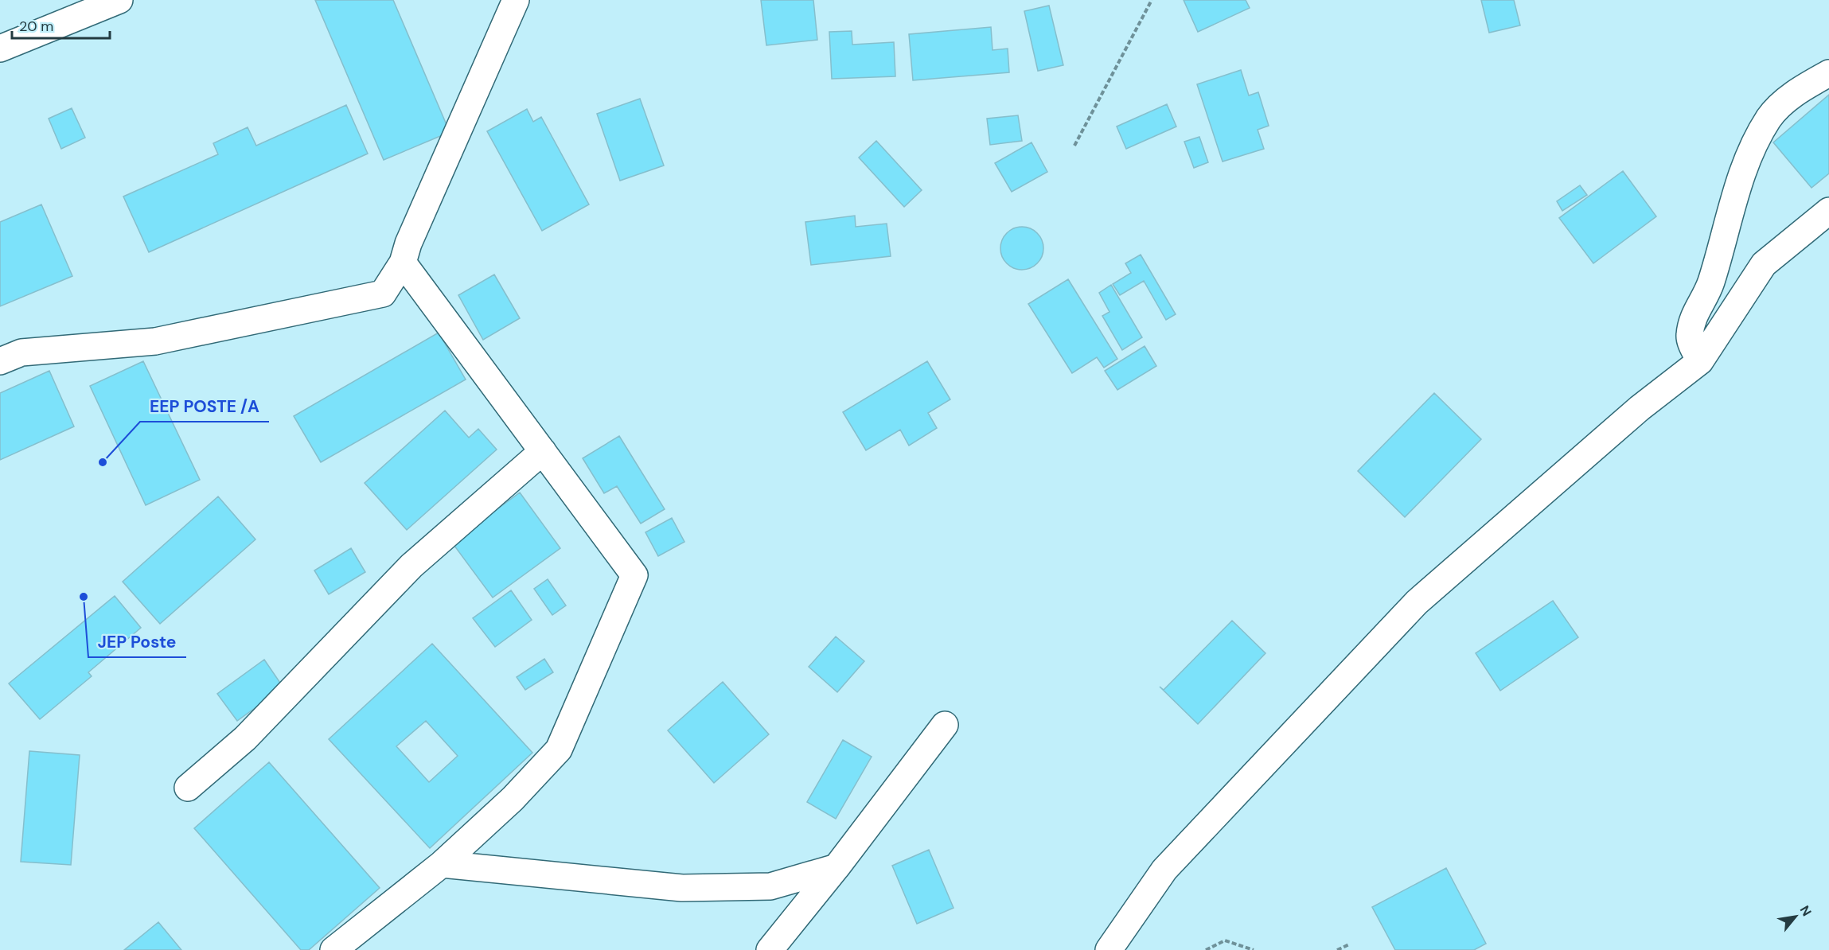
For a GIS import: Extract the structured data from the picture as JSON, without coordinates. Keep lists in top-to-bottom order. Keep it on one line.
{"places":["EEP POSTE /A","JEP Poste"],"scale_bar":"20 m","north":"top right"}
